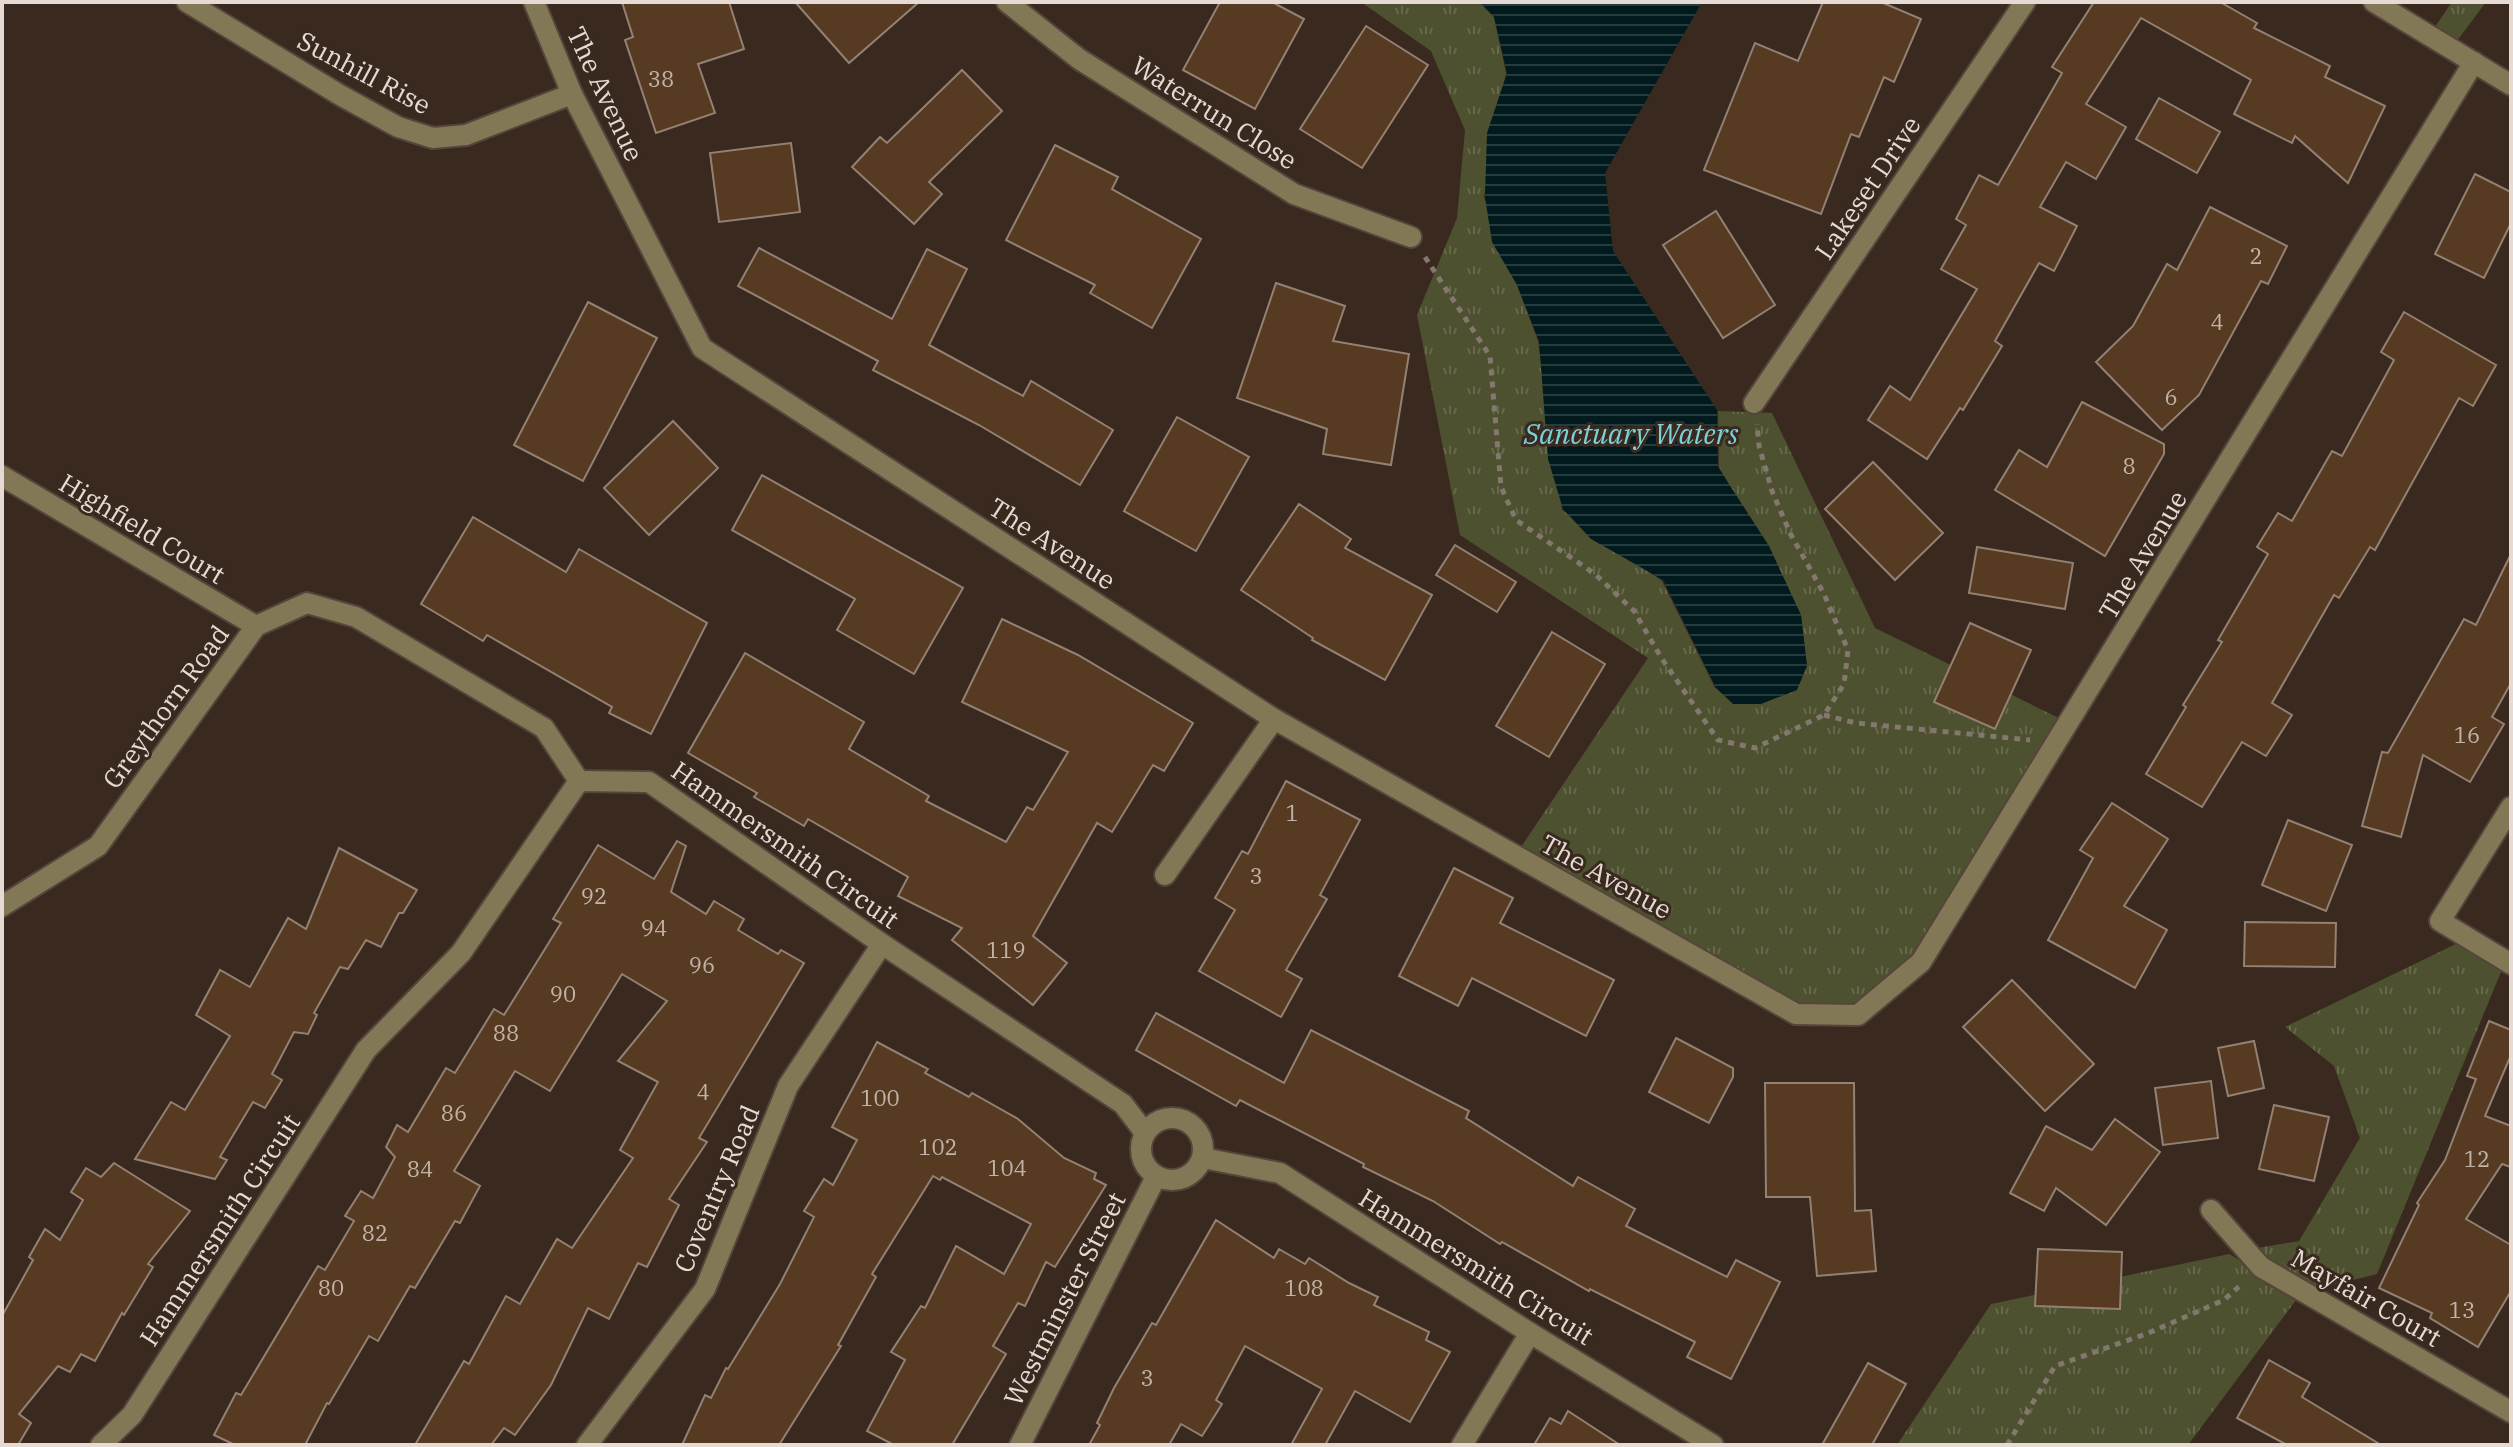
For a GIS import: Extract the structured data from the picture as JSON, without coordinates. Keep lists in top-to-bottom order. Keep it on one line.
{"streets":{"street":["Sunhill Rise","The Avenue","Waterrun Close","Lakeset Drive","Highfield Court","Greythorn Road","Hammersmith Circuit","Coventry Road","Mayfair Court","Westminster Street"]},"crossings":[["Sunhill Rise","The Avenue"],["Highfield Court","Greythorn Road"],["Greythorn Road","Hammersmith Circuit"],["Hammersmith Circuit","Coventry Road"],["Hammersmith Circuit","Westminster Street"]],"water":["Sanctuary Waters"],"house_numbers":["38","2","4","6","8","16","1","3","92","94","119","96","90","88","4","100","86","102","12","104","84","82","80","108","13","3"]}
